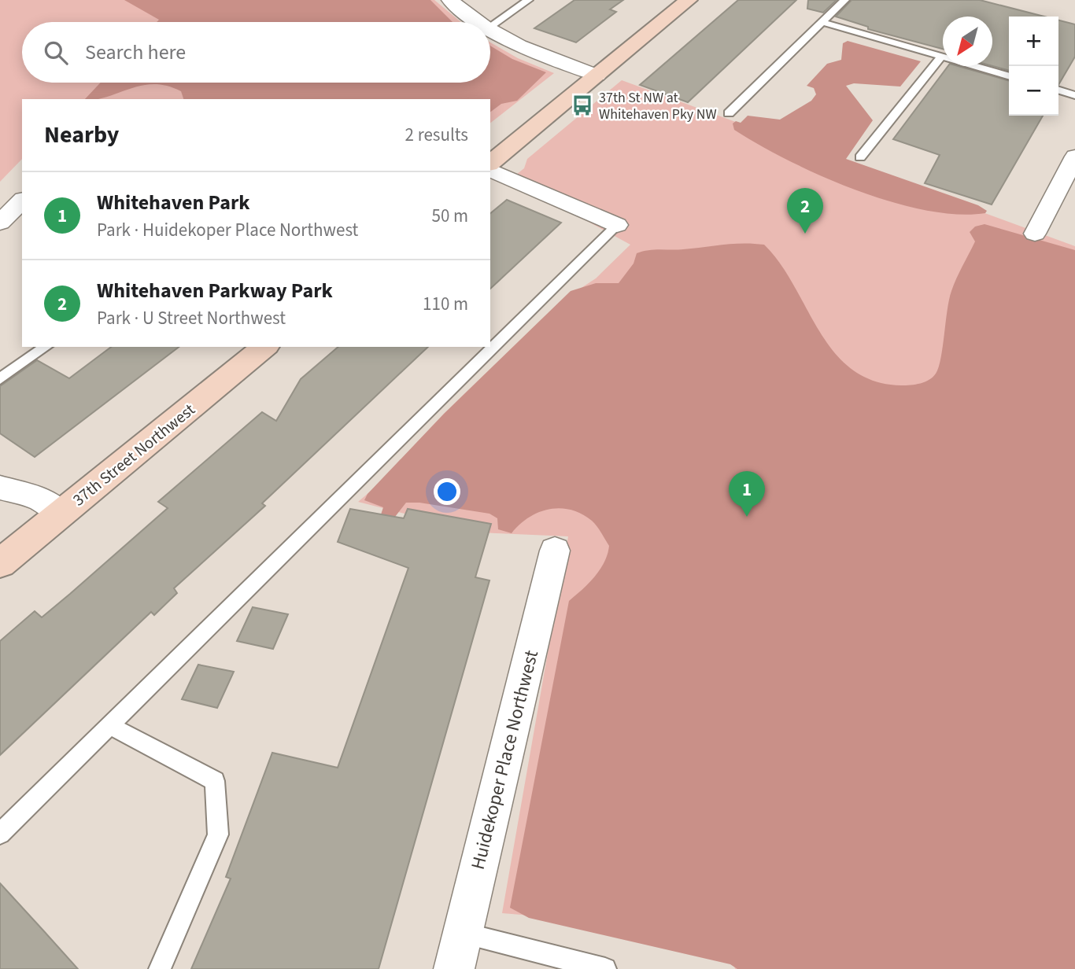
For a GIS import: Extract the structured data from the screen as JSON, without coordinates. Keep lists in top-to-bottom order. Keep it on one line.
{"streets":{"street":["37th Street Northwest","Huidekoper Place Northwest"]},"places":{"bus stop":["37th St NW at Whitehaven Pky NW"]},"north":"bottom left","page":{"map_buttons":["+","−"],"search":"Search here","heading":["Nearby","2 results"],"list":[{"mark":"1","name":"Whitehaven Park","note":"Park · Huidekoper Place Northwest","value":"50 m"},{"mark":"2","name":"Whitehaven Parkway Park","note":"Park · U Street Northwest","value":"110 m"}],"pins":["2","1"]}}
